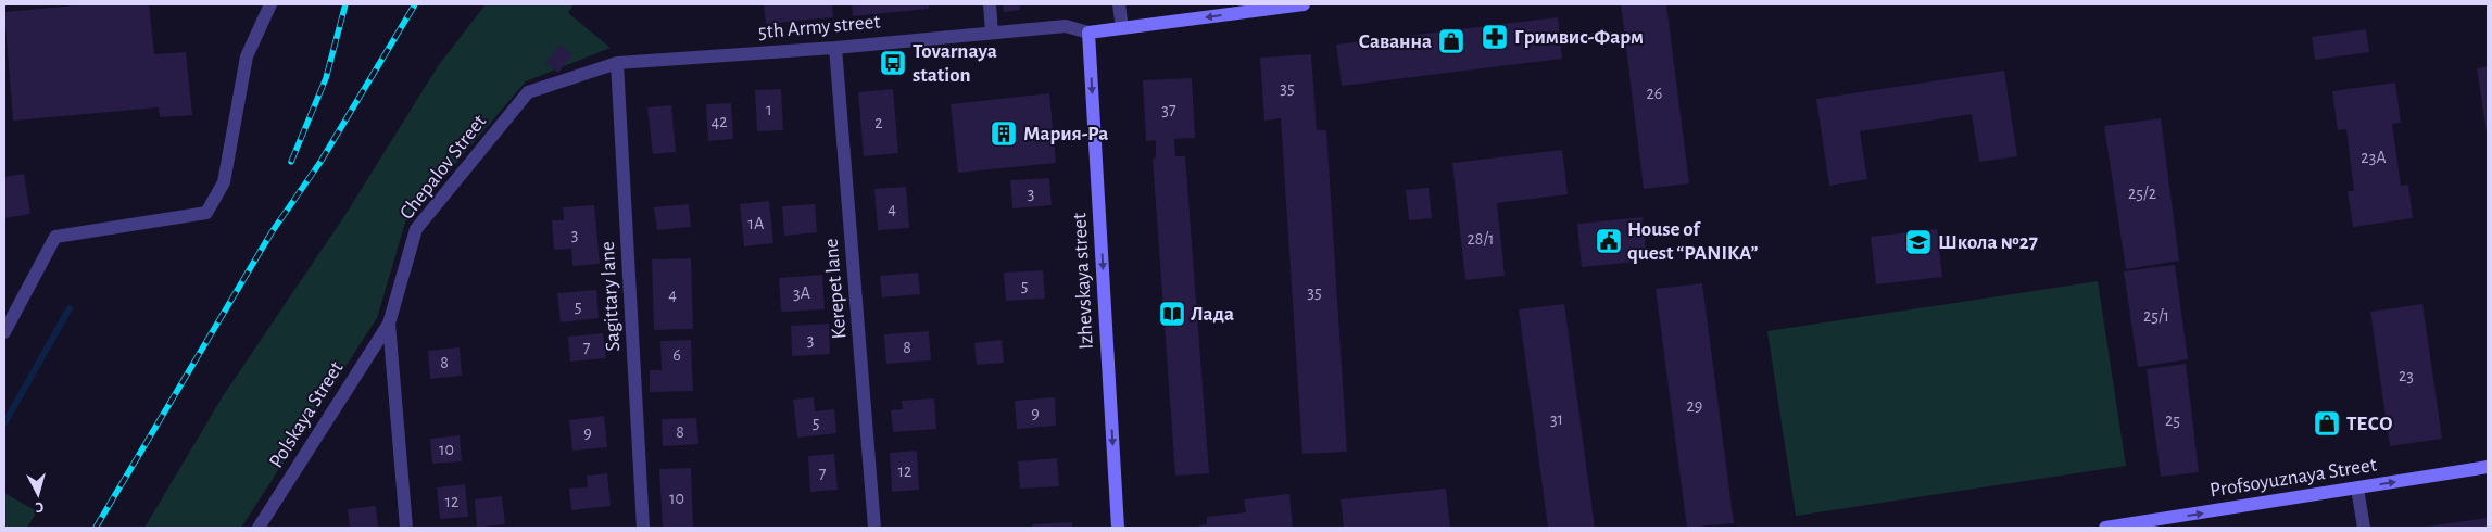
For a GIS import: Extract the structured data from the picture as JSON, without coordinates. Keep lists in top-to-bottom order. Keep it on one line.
{"streets":{"main road":["Izhevskaya street","Profsoyuznaya Street"],"street":["5th Army street","Chepalov Street","Kerepet lane","Sagittary lane","Polskaya Street"]},"crossings":[["5th Army street","Chepalov Street"],["5th Army street","Izhevskaya street"],["5th Army street","Kerepet lane"],["5th Army street","Sagittary lane"],["Chepalov Street","Sagittary lane"],["Chepalov Street","Polskaya Street"]],"one_way":["Izhevskaya street","Profsoyuznaya Street"],"places":{"pharmacy":["Гримвис-Фарм"],"shop":["Саванна","ТЕСО"],"bus stop":["Tovarnaya station"],"building":["Мария-Ра"],"public building":["House of quest “PANIKA”"],"school or university":["Школа №27"],"library":["Лада"]},"house_numbers":["35","26","1","37","42","2","23А","3","25/2","4","1А","3","28/1","5","35","3А","4","5","25/1","3","7","8","6","8","23","29","9","31","25","5","8","9","10","12","7","10","12"],"north":"bottom"}
